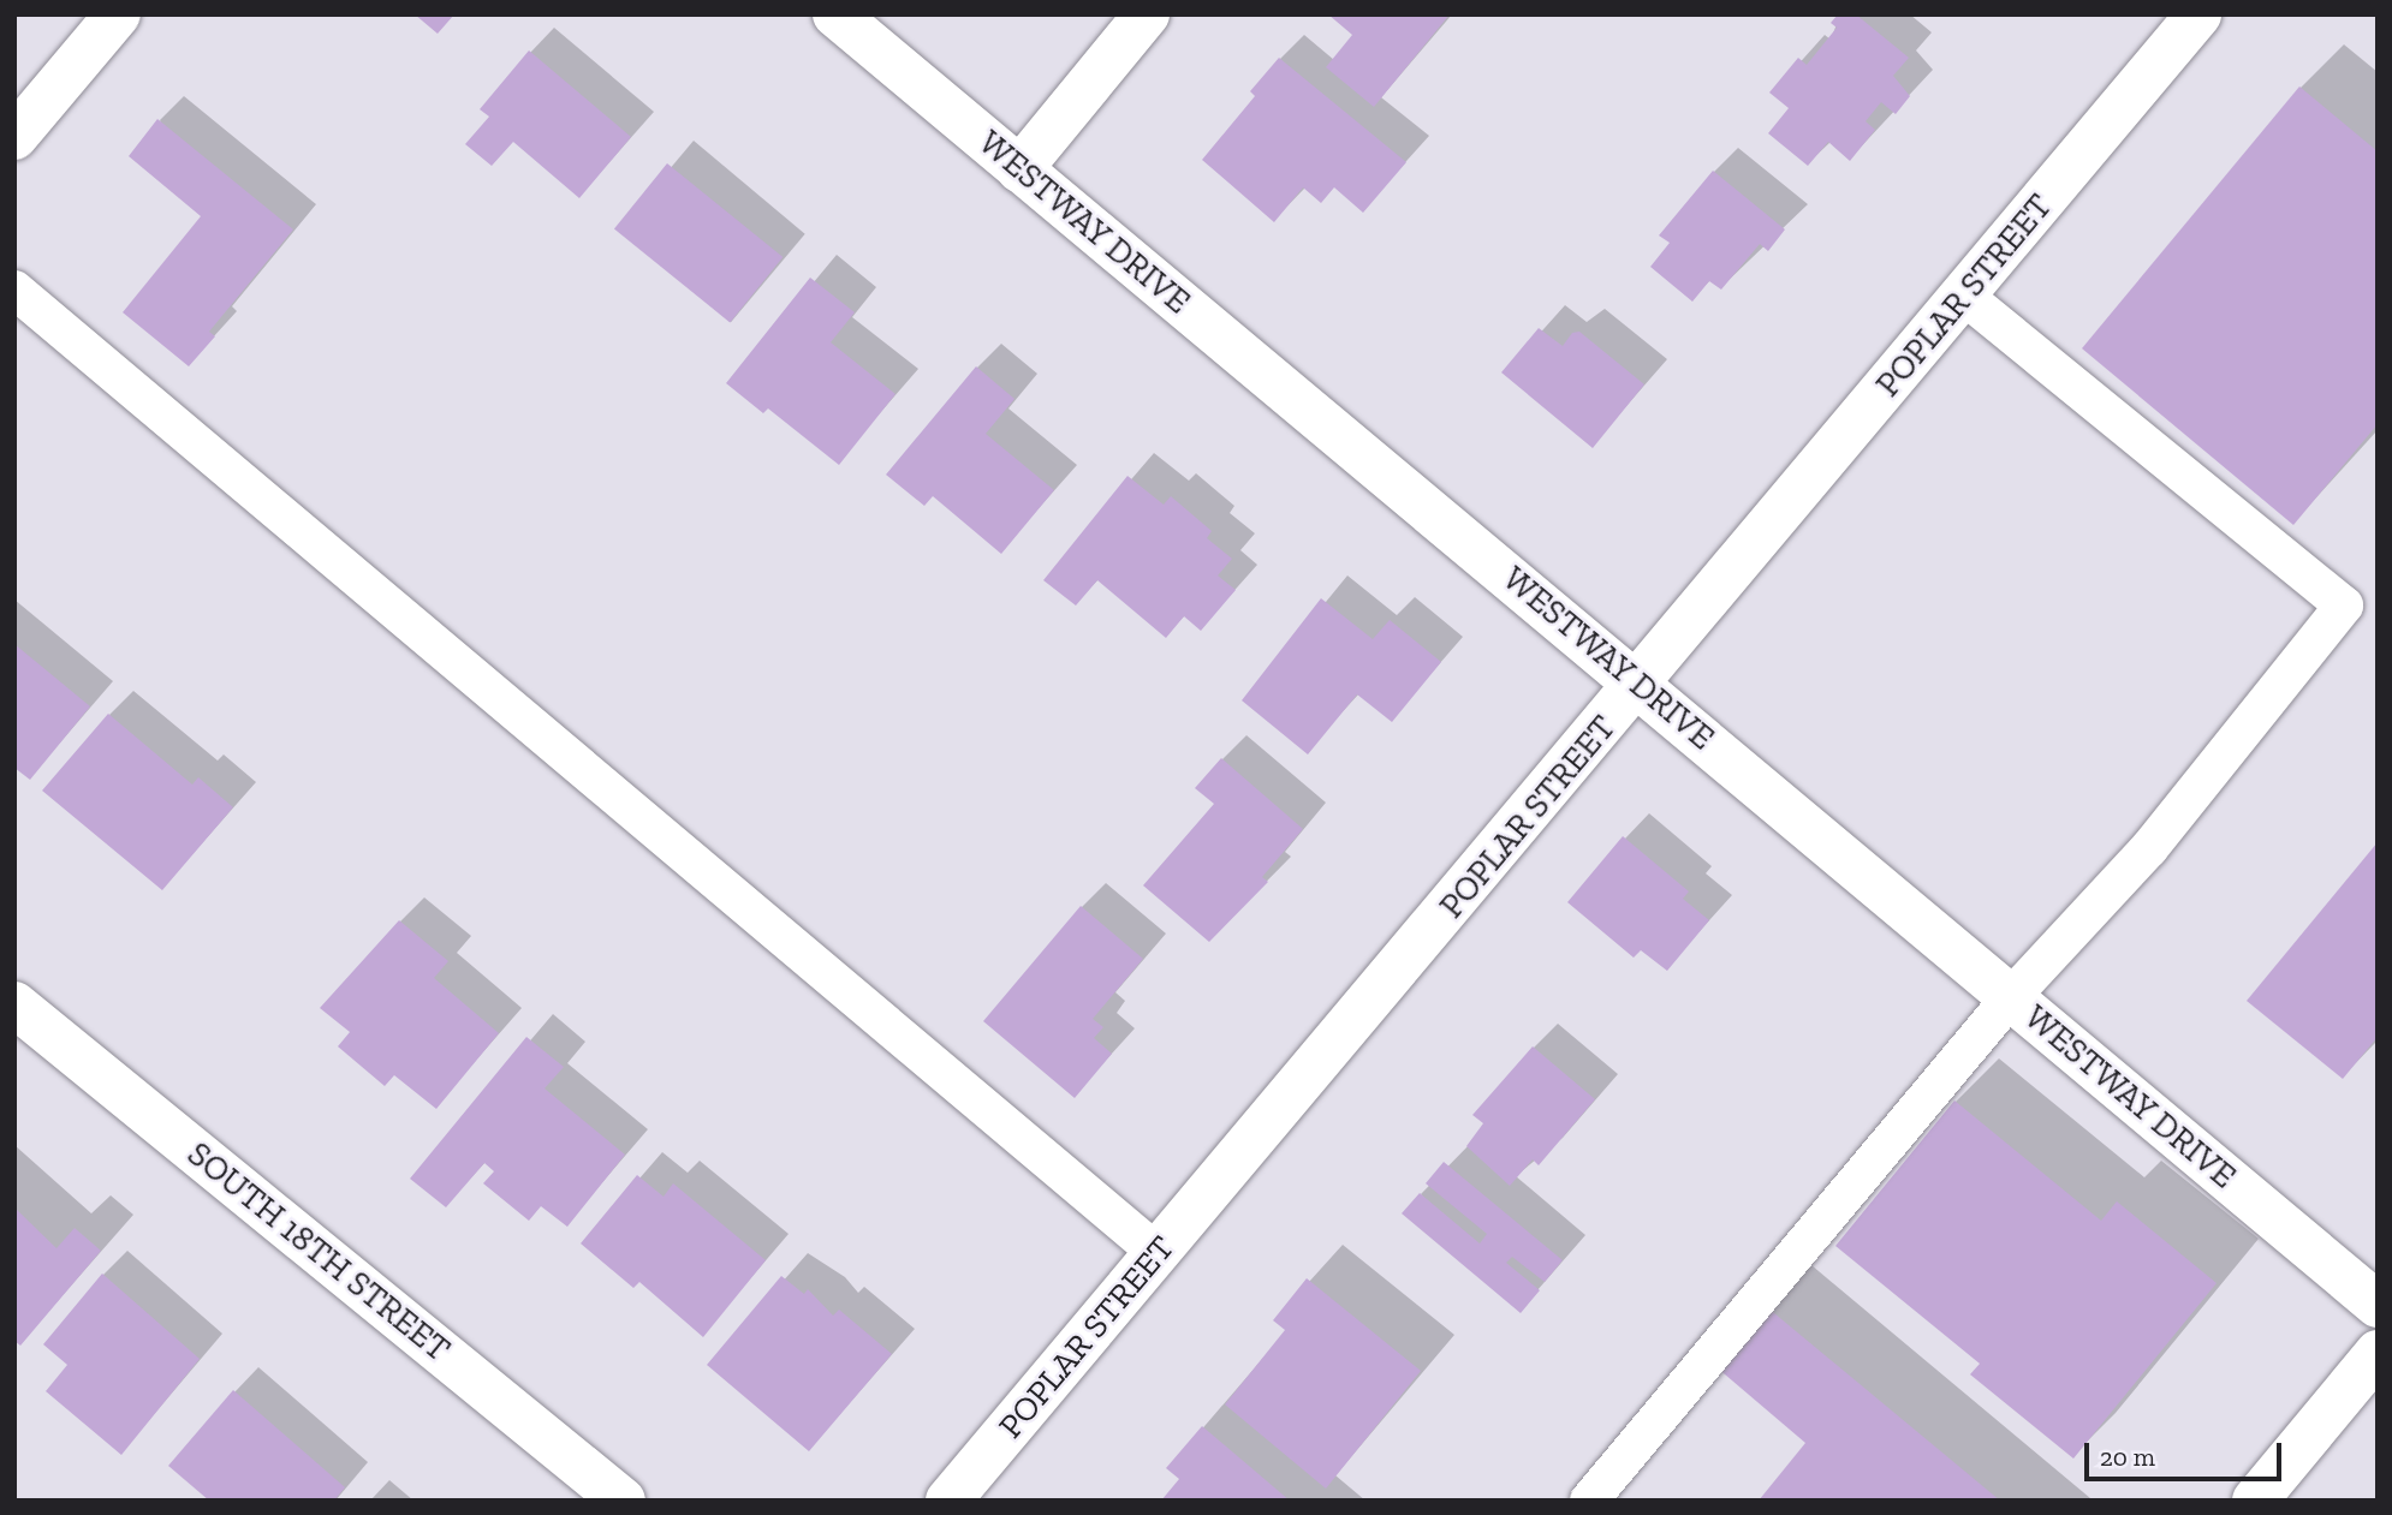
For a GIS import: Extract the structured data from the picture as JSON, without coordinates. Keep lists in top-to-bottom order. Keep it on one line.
{"streets":{"street":["WESTWAY DRIVE","POPLAR STREET","SOUTH 18TH STREET"]},"crossings":[["WESTWAY DRIVE","POPLAR STREET"]],"scale_bar":"20 m"}
